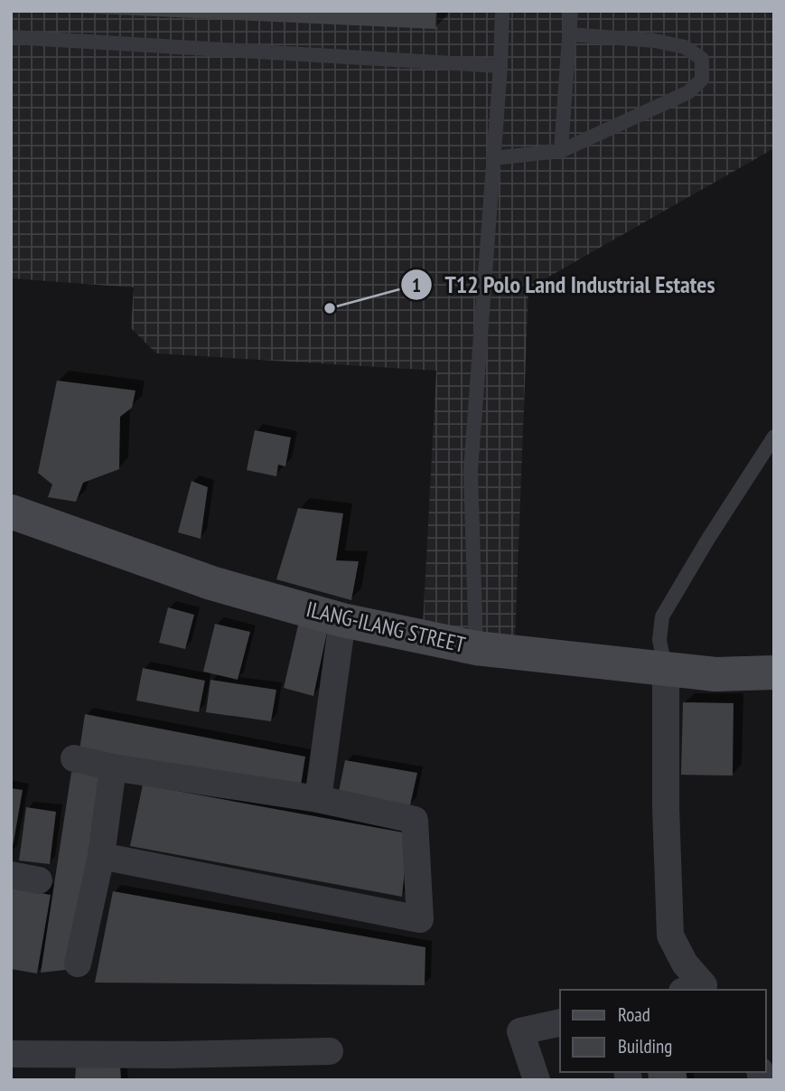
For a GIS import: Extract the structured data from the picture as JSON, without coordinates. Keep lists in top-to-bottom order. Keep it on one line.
{"streets":{"street":["ILANG-ILANG STREET"]},"places":["T12 Polo Land Industrial Estates"],"legend":["Road","Building"]}
